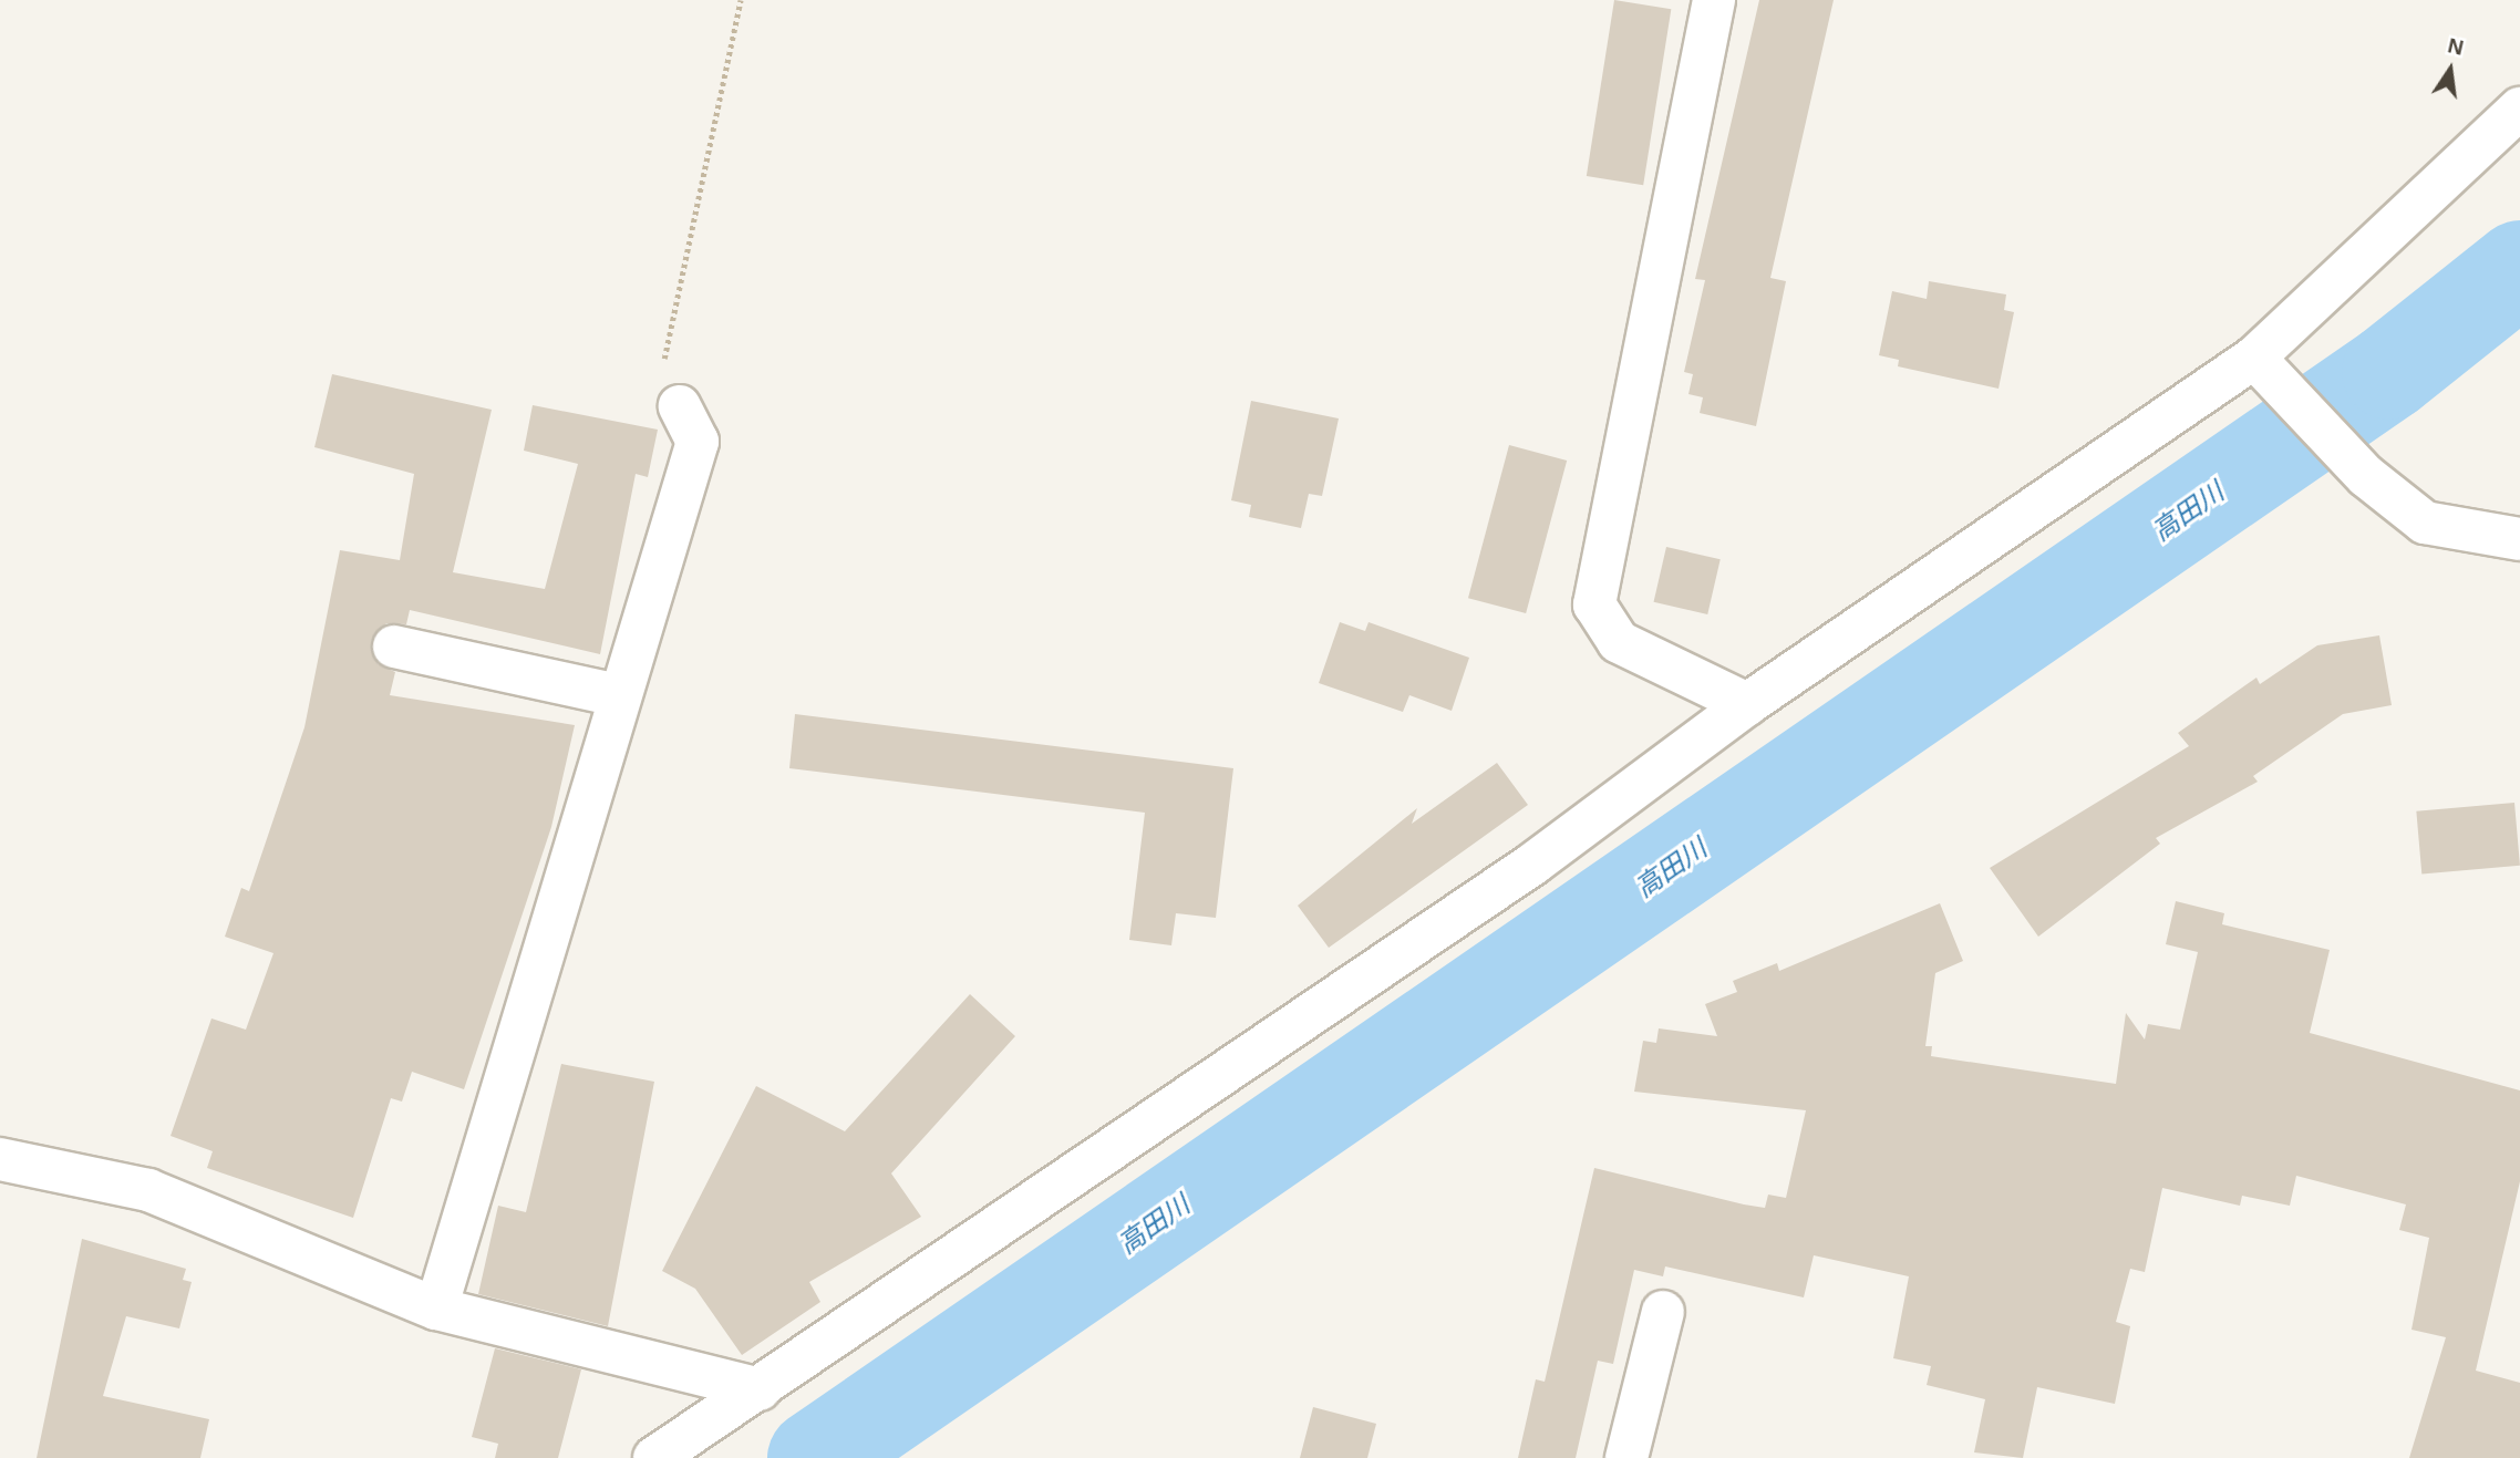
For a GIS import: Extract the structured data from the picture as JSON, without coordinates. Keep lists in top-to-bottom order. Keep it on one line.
{"water":["高田川"],"north":"top"}
